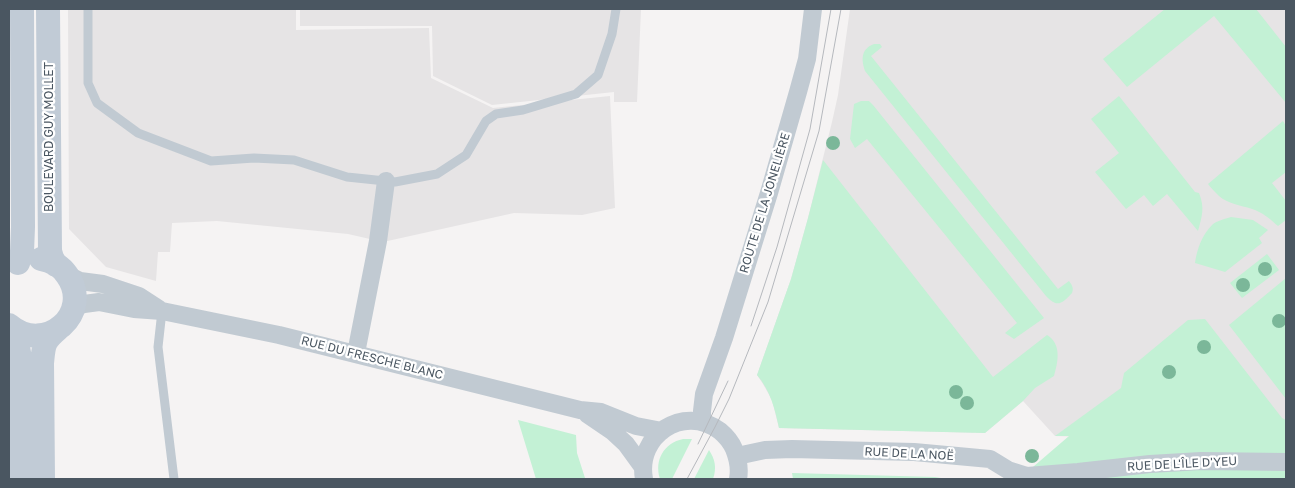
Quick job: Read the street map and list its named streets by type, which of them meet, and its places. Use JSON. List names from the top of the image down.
{
  "streets": {
    "main road": ["BOULEVARD GUY MOLLET"],
    "street": [
      "ROUTE DE LA JONELIÈRE",
      "RUE DU FRESCHE BLANC",
      "RUE DE LA NOË",
      "RUE DE L'ÎLE D'YEU"
    ]
  },
  "crossings": [
    ["BOULEVARD GUY MOLLET", "RUE DU FRESCHE BLANC"],
    ["RUE DE LA NOË", "RUE DE L'ÎLE D'YEU"]
  ]
}
